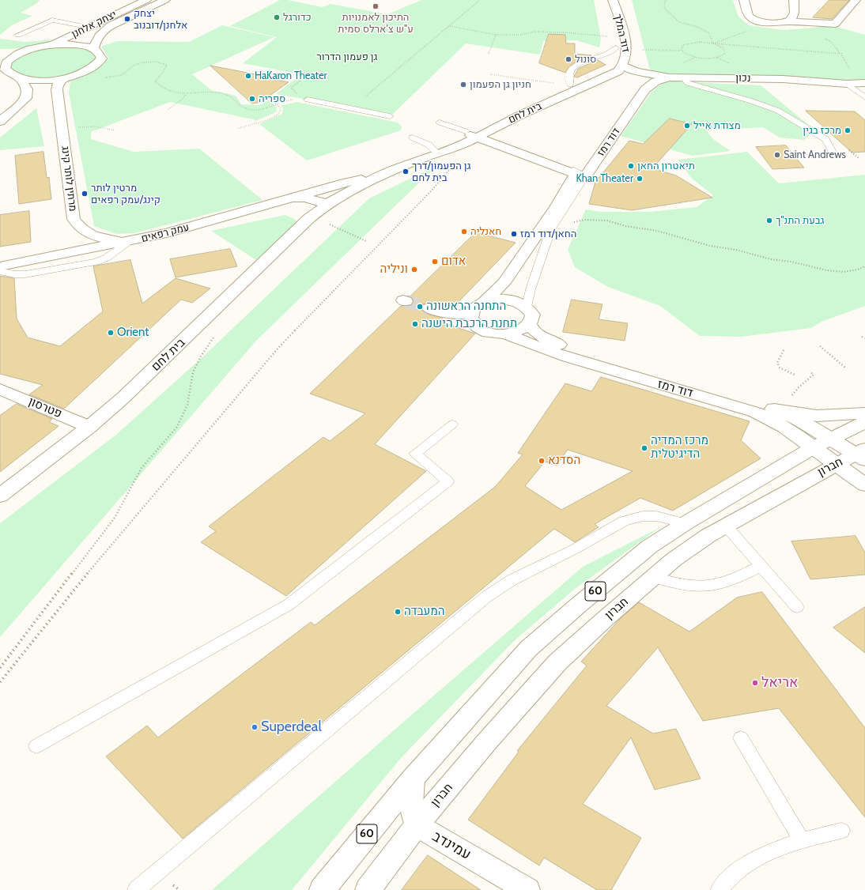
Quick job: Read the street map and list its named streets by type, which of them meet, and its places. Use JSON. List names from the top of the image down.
{
  "streets": {
    "main road": [
      "יצחק אלחנן",
      "דוד המלך",
      "נכון",
      "בית לחם",
      "דוד רמז",
      "מרתין לותר קינג",
      "עמק רפאים",
      "פטרסון",
      "חברון",
      "60",
      "עמינדב"
    ]
  },
  "crossings": [
    ["דוד המלך", "נכון"],
    ["דוד המלך", "בית לחם"],
    ["נכון", "בית לחם"],
    ["נכון", "דוד רמז"],
    ["בית לחם", "עמק רפאים"],
    ["בית לחם", "פטרסון"],
    ["דוד רמז", "חברון"],
    ["דוד רמז", "60"],
    ["מרתין לותר קינג", "עמק רפאים"],
    ["חברון", "60"],
    ["חברון", "עמינדב"],
    ["60", "עמינדב"]
  ],
  "parks": ["גן פעמון הדרור"],
  "places": [
    "התיכון לאמנויות ע\"ש צ'ארלס סמית",
    "כדורגל",
    "יצחק אלחנן/דובנוב",
    "סונול",
    "HaKaron Theater",
    "חניון גן הפעמון",
    "ספריה",
    "מצודת אייל",
    "מרכז בגין",
    "Saint Andrews",
    "תיאטרון החאן",
    "גן הפעמון/דרך בית לחם",
    "Khan Theater",
    "מרטין לותר קינג/עמק רפאים",
    "גבעת התנ\"ך",
    "חאנליה",
    "החאן/דוד רמז",
    "אדום",
    "וניליה",
    "התחנה הראשונה",
    "תחנת הרכבת הישנה",
    "Orient",
    "מרכז המדיה הדיגיטלית",
    "הסדנא",
    "המעבדה",
    "אריאל",
    "Superdeal"
  ]
}
